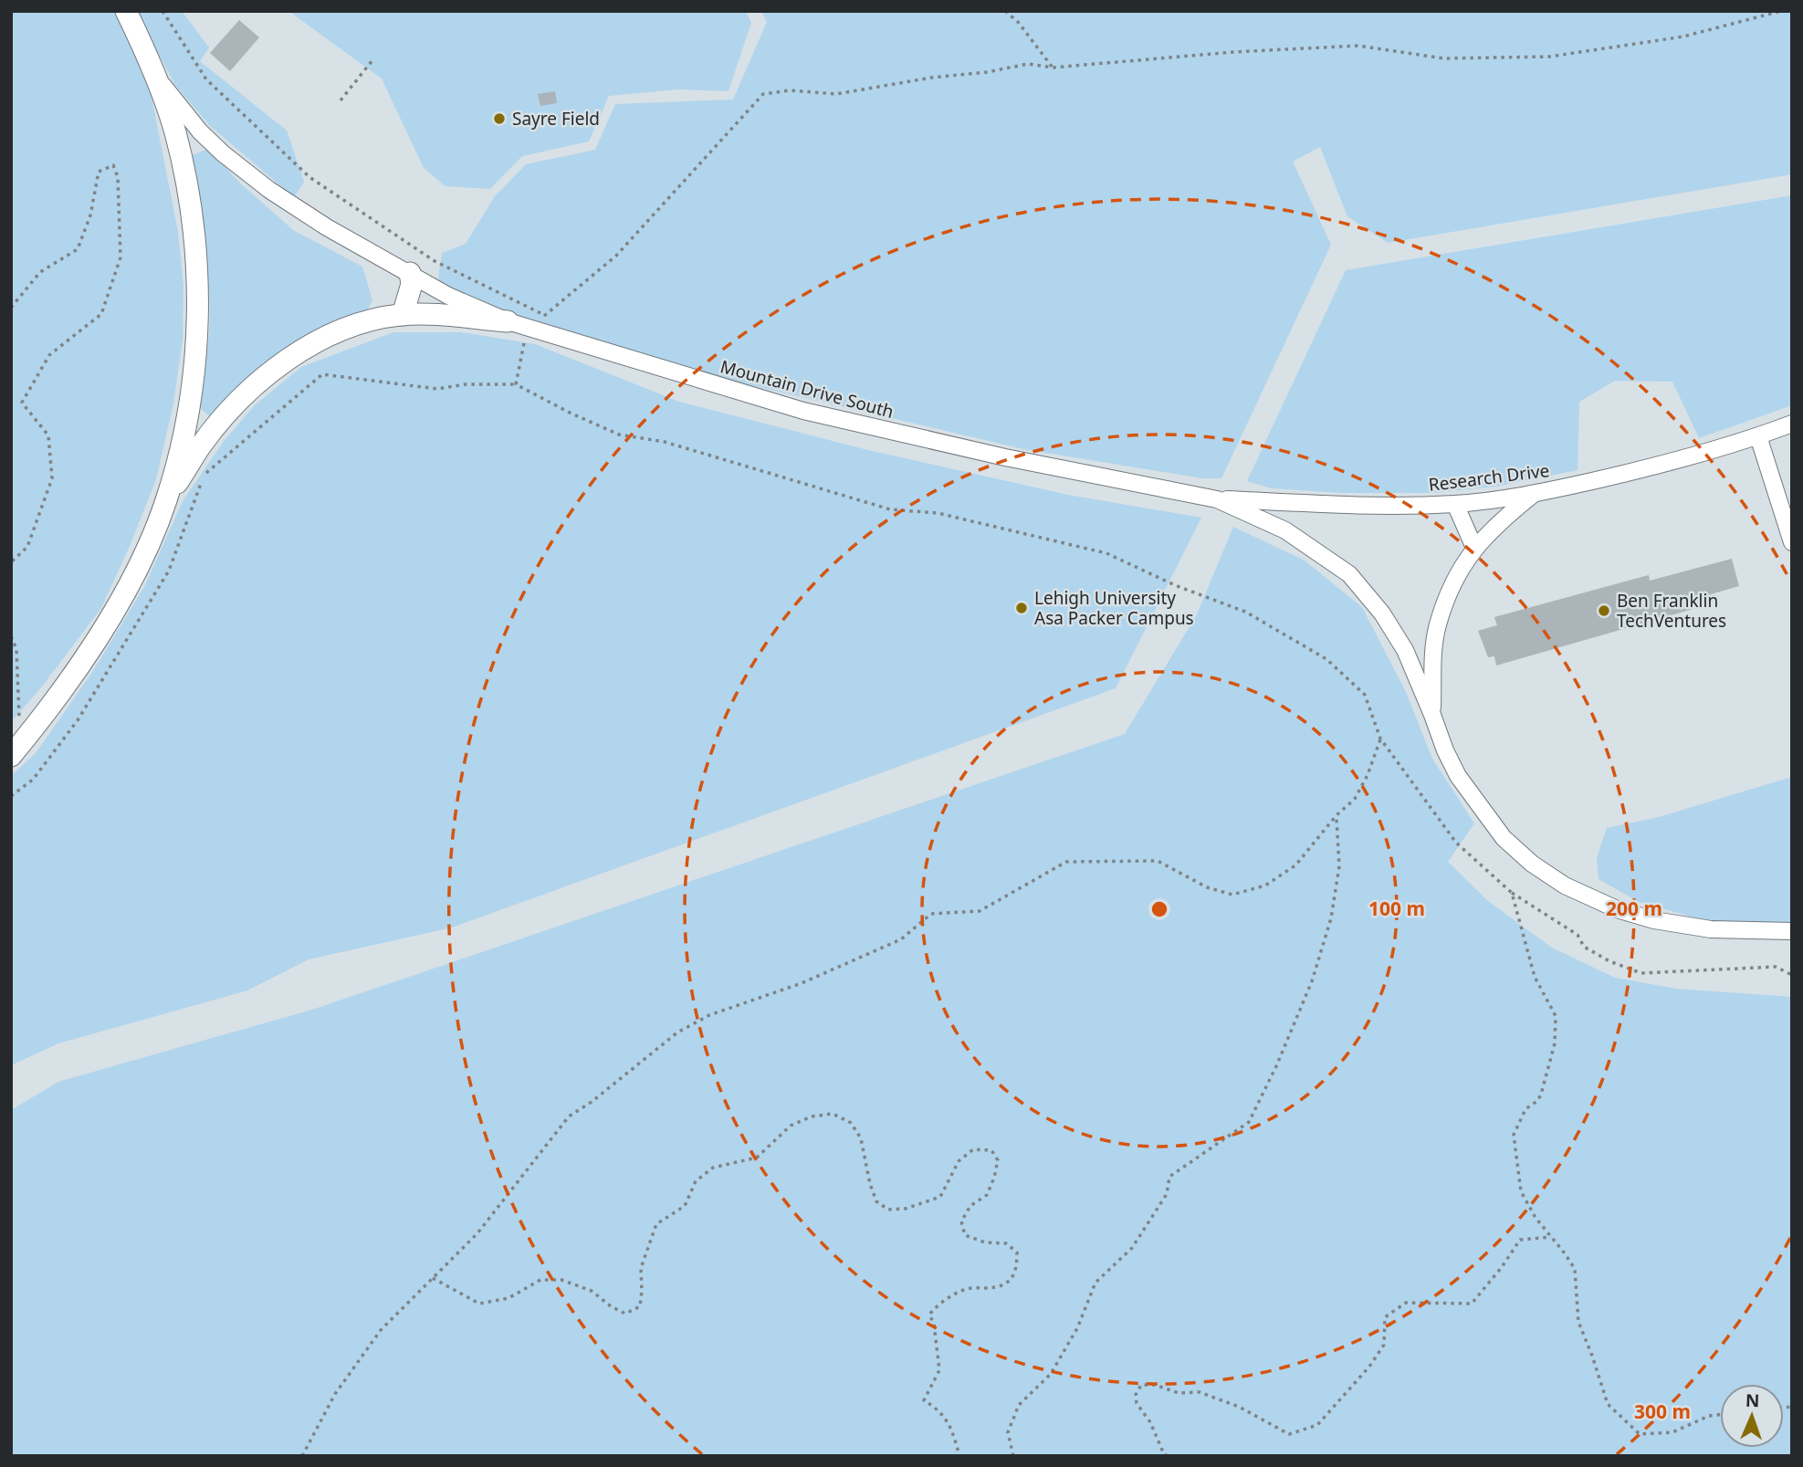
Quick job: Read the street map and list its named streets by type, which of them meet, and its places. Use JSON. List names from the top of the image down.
{
  "streets": {
    "street": ["Mountain Drive South", "Research Drive"]
  },
  "crossings": [
    ["Mountain Drive South", "Research Drive"]
  ],
  "places": ["Sayre Field", "Lehigh University Asa Packer Campus", "Ben Franklin TechVentures"],
  "north": "top",
  "rings": ["100 m", "200 m", "300 m"]
}
